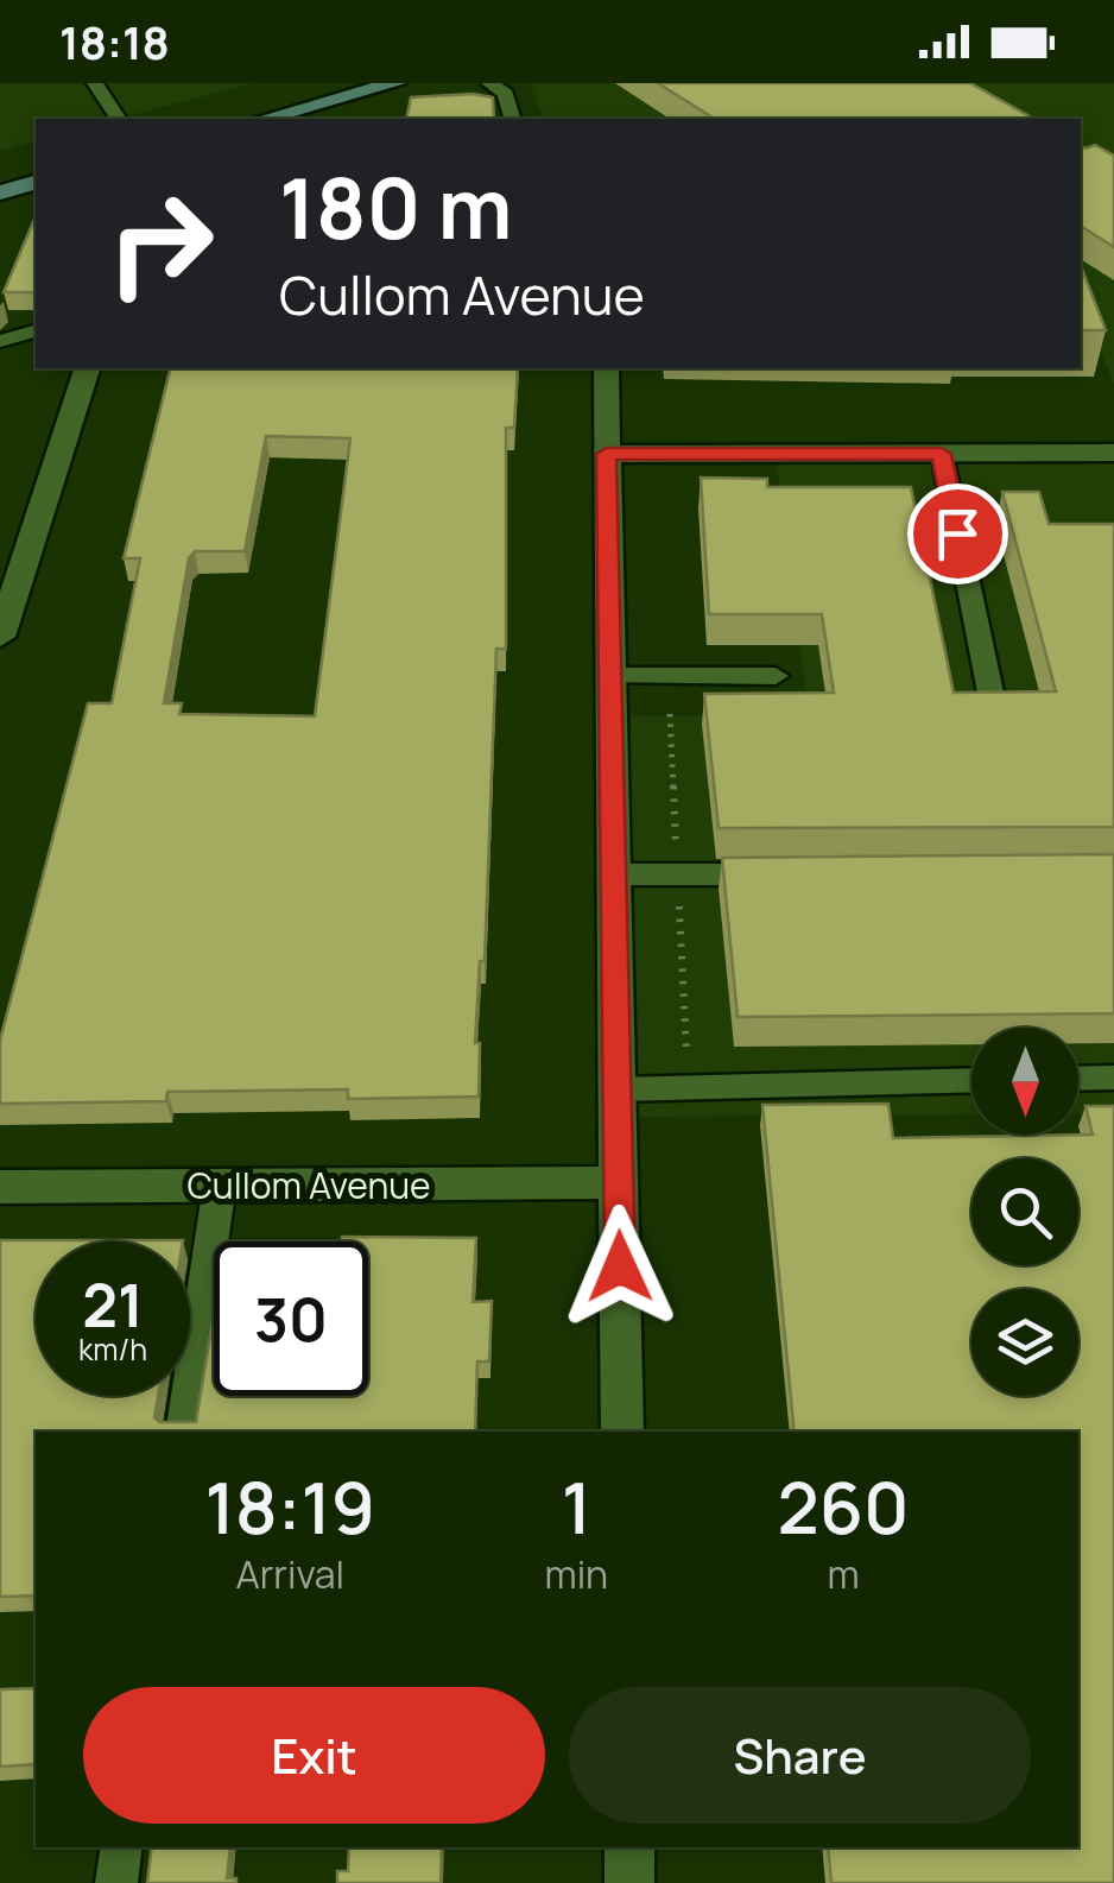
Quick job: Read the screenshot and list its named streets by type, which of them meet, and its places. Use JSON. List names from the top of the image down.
{
  "streets": {
    "street": ["Cullom Avenue"]
  },
  "north": "bottom",
  "page": {
    "status": "18:18",
    "turn": ["180 m", "Cullom Avenue"],
    "speed": "21 km/h",
    "limit": "30",
    "eta": [
      "18:19",
      "Arrival",
      "1",
      "min",
      "260",
      "m"
    ],
    "buttons": ["Exit", "Share"]
  }
}
